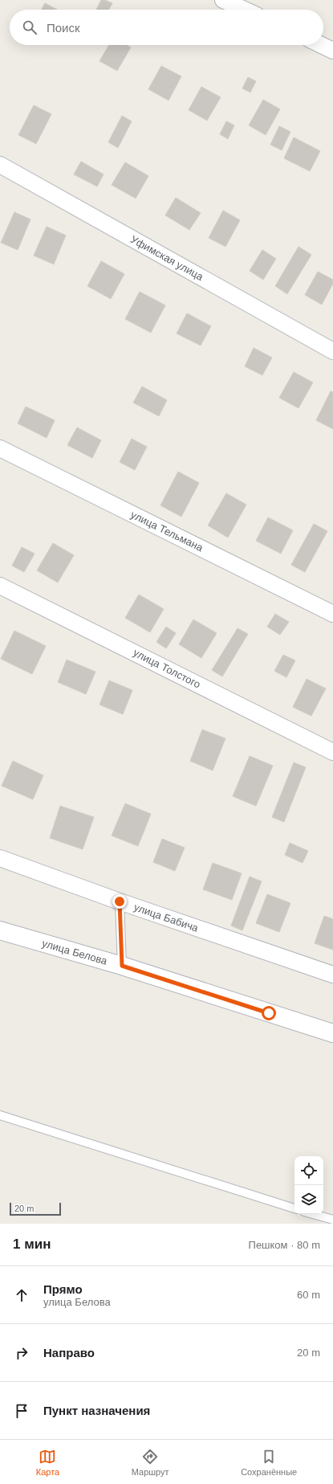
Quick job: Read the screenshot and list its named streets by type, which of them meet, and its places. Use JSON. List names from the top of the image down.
{
  "streets": {
    "main road": ["улица Белова"],
    "street": [
      "Уфимская улица",
      "улица Тельмана",
      "улица Толстого",
      "улица Бабича"
    ]
  },
  "scale_bar": "20 m",
  "page": {
    "search": "Поиск",
    "scale": "20 m",
    "heading": ["1 мин", "Пешком · 80 m"],
    "list": [
      ["Прямо", "улица Белова", "60 m"],
      ["Направо", "20 m"],
      "Пункт назначения"
    ],
    "nav": ["Карта", "Маршрут", "Сохранённые"]
  }
}
